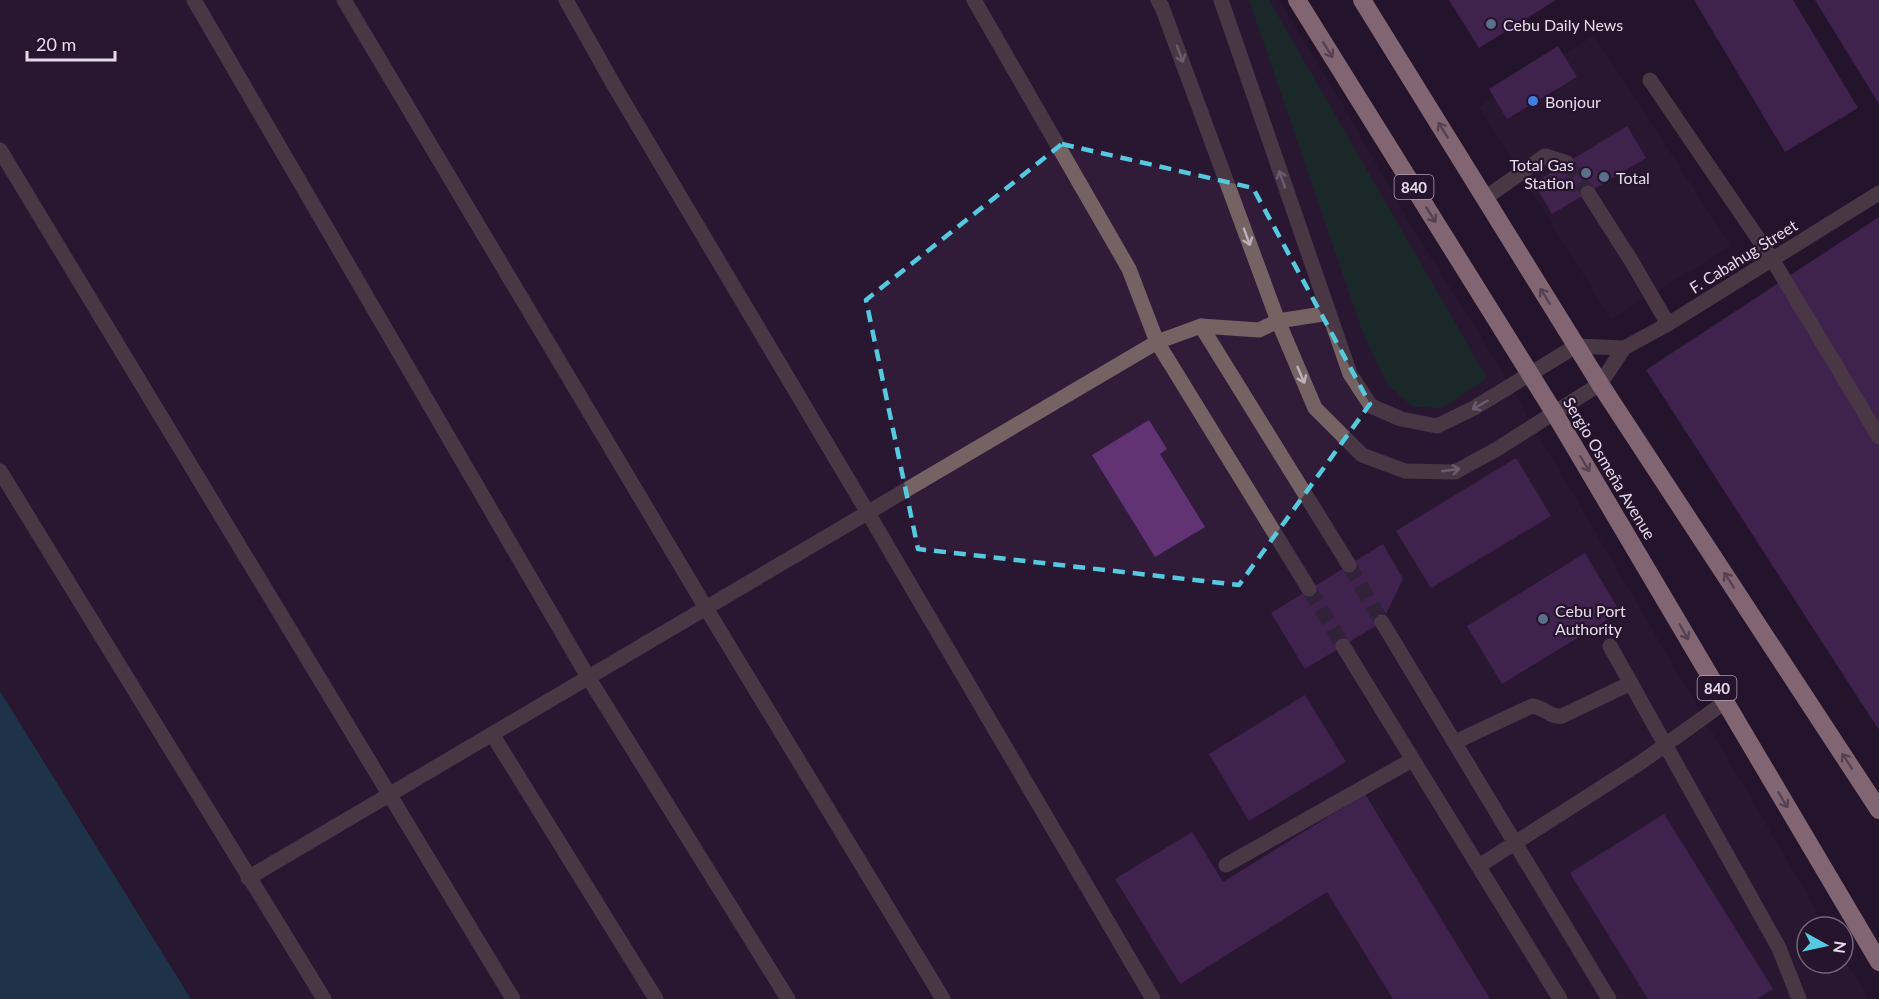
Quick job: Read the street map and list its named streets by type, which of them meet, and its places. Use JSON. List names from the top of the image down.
{
  "streets": {
    "highway": ["840", "Sergio Osmeña Avenue"],
    "street": ["F. Cabahug Street"]
  },
  "crossings": [
    ["F. Cabahug Street", "Sergio Osmeña Avenue"]
  ],
  "places": [
    "Cebu Daily News",
    "Bonjour",
    "Total Gas Station",
    "Total",
    "Cebu Port Authority"
  ],
  "scale_bar": "20 m",
  "north": "right"
}
